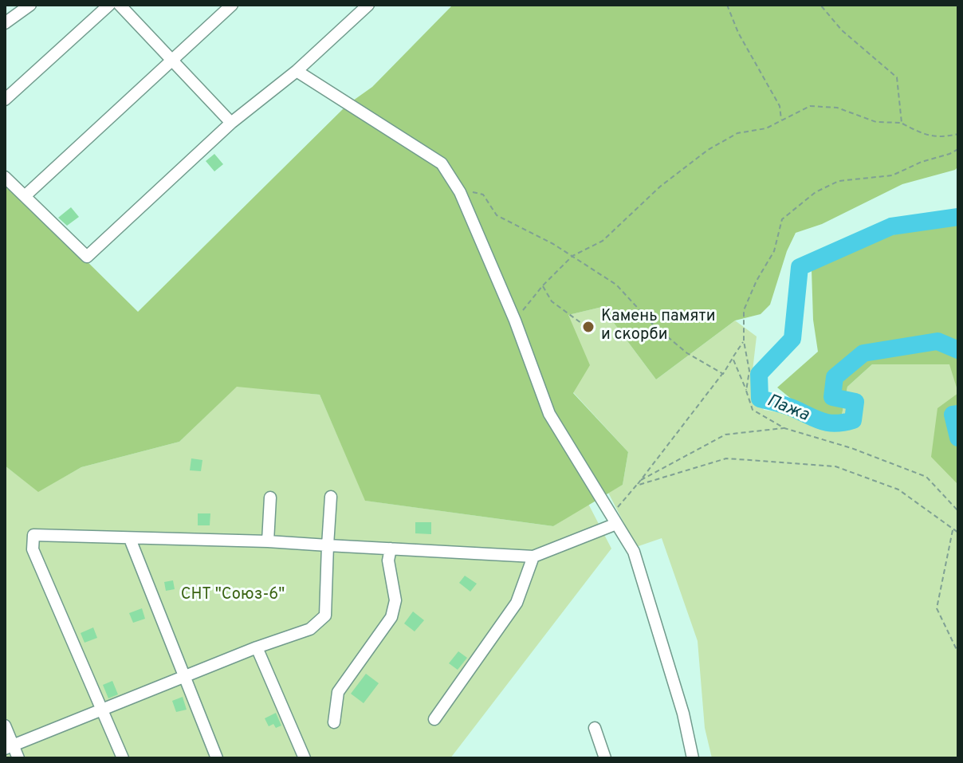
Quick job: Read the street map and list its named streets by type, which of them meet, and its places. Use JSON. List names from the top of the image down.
{
  "water": ["Пажа"],
  "parks": ["СНТ \"Союз-6\""],
  "places": ["Камень памяти и скорби"]
}
